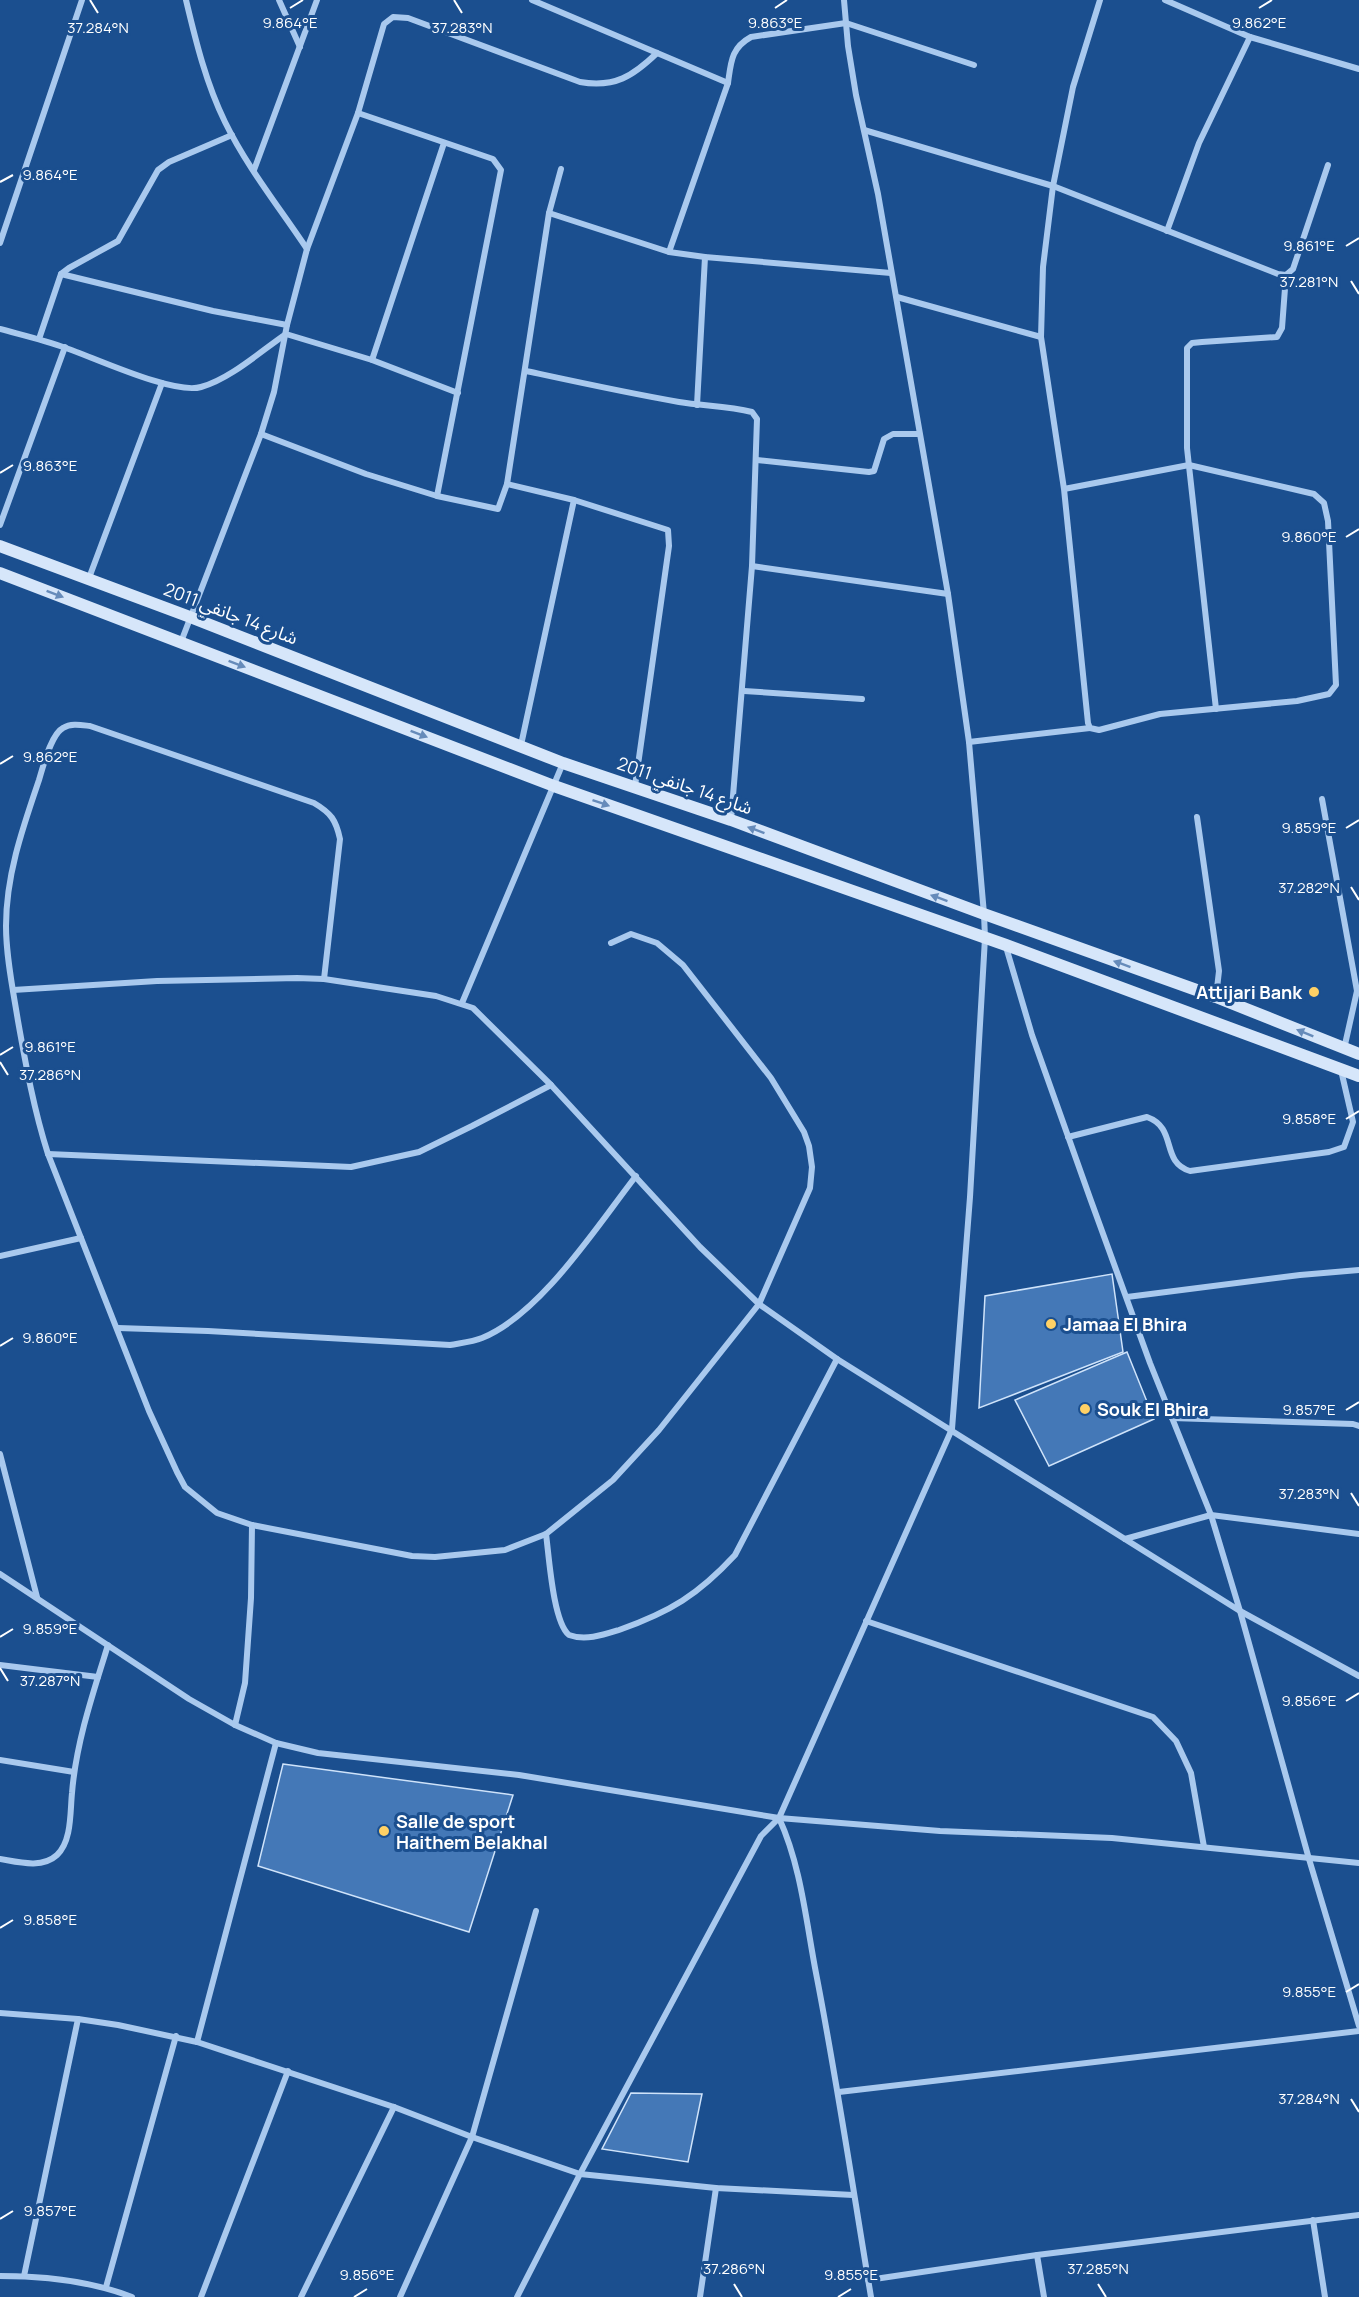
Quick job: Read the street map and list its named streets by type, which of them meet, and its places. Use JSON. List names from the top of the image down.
{
  "streets": {
    "main road": ["شارع 14 جانفي 2011"]
  },
  "places": [
    "Attijari Bank",
    "Jamaa El Bhira",
    "Souk El Bhira",
    "Salle de sport Haithem Belakhal"
  ],
  "coordinates": [
    "9.864°E",
    "9.863°E",
    "9.862°E",
    "37.283°N",
    "37.284°N",
    "9.861°E",
    "37.281°N",
    "9.860°E",
    "9.859°E",
    "37.282°N",
    "37.286°N",
    "9.858°E",
    "9.857°E",
    "37.287°N",
    "9.856°E",
    "9.855°E",
    "37.285°N"
  ]
}
